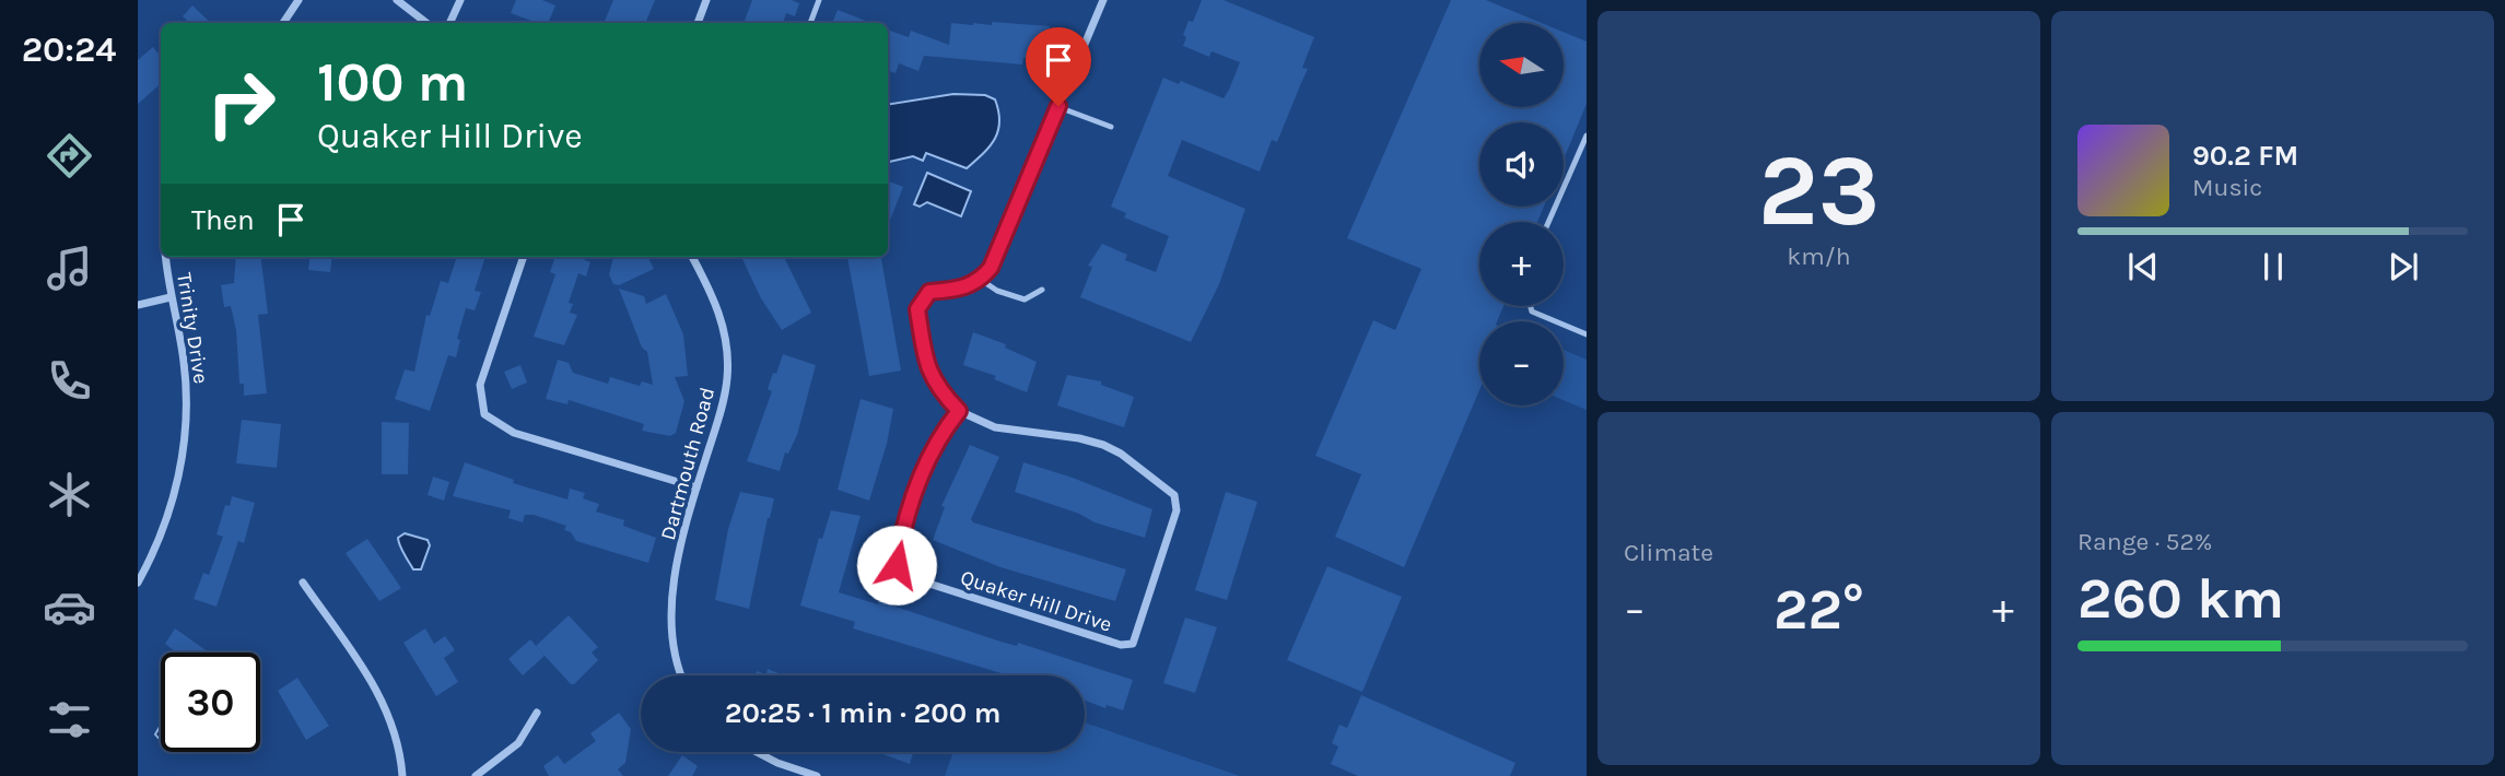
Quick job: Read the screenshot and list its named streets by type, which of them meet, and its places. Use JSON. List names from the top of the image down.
{
  "streets": {
    "street": ["Trinity Drive", "Dartmouth Road", "Quaker Hill Drive"]
  },
  "north": "left",
  "page": {
    "tabs": "20:24",
    "tile": [
      ["23", "km/h"],
      "Climate",
      ["Range · 52%", "260 km"]
    ],
    "map_buttons": ["+", "−"],
    "turn": ["100 m", "Quaker Hill Drive"],
    "song": ["90.2 FM", "Music"],
    "then": "Then",
    "heat": ["−", "22°", "+"],
    "limit": "30",
    "trip": "20:25 · 1 min · 200 m"
  }
}
